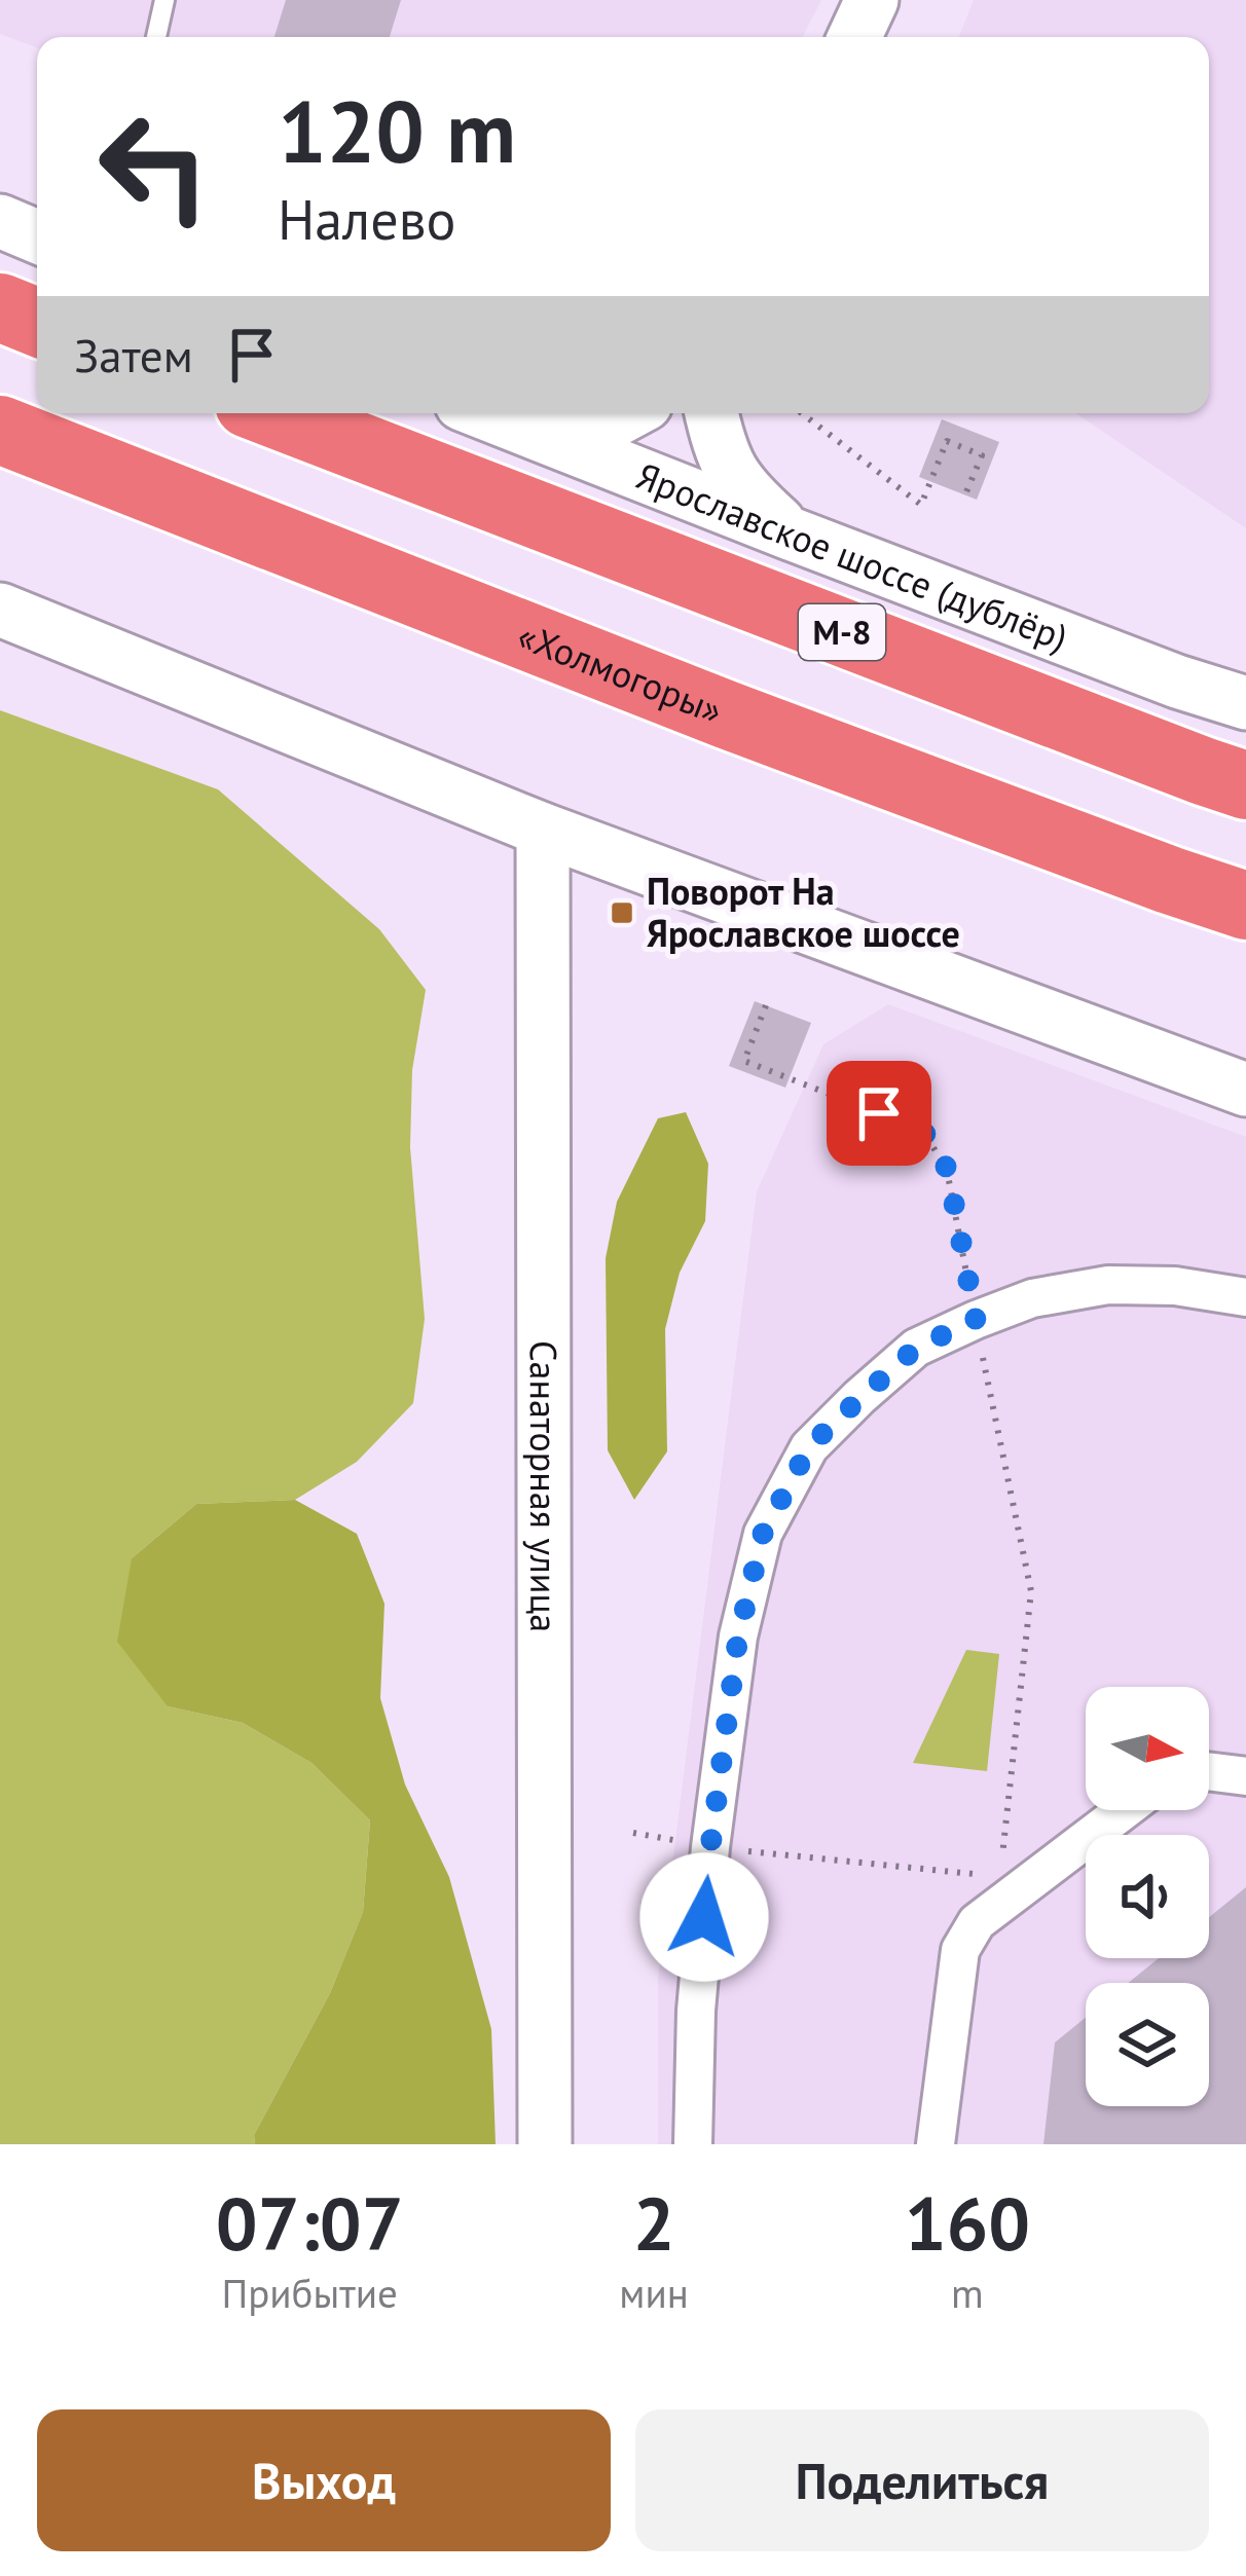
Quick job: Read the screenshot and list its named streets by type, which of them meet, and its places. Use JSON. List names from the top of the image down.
{
  "streets": {
    "highway": ["М-8", "«Холмогоры»"],
    "street": ["Ярославское шоссе (дублёр)", "Санаторная улица"]
  },
  "places": {
    "transit": ["Поворот На Ярославское шоссе"]
  },
  "north": "right",
  "page": {
    "turn": ["120 m", "Налево"],
    "then": "Затем",
    "eta": [
      "07:07",
      "Прибытие",
      "2",
      "мин",
      "160",
      "m"
    ],
    "buttons": ["Выход", "Поделиться"]
  }
}
